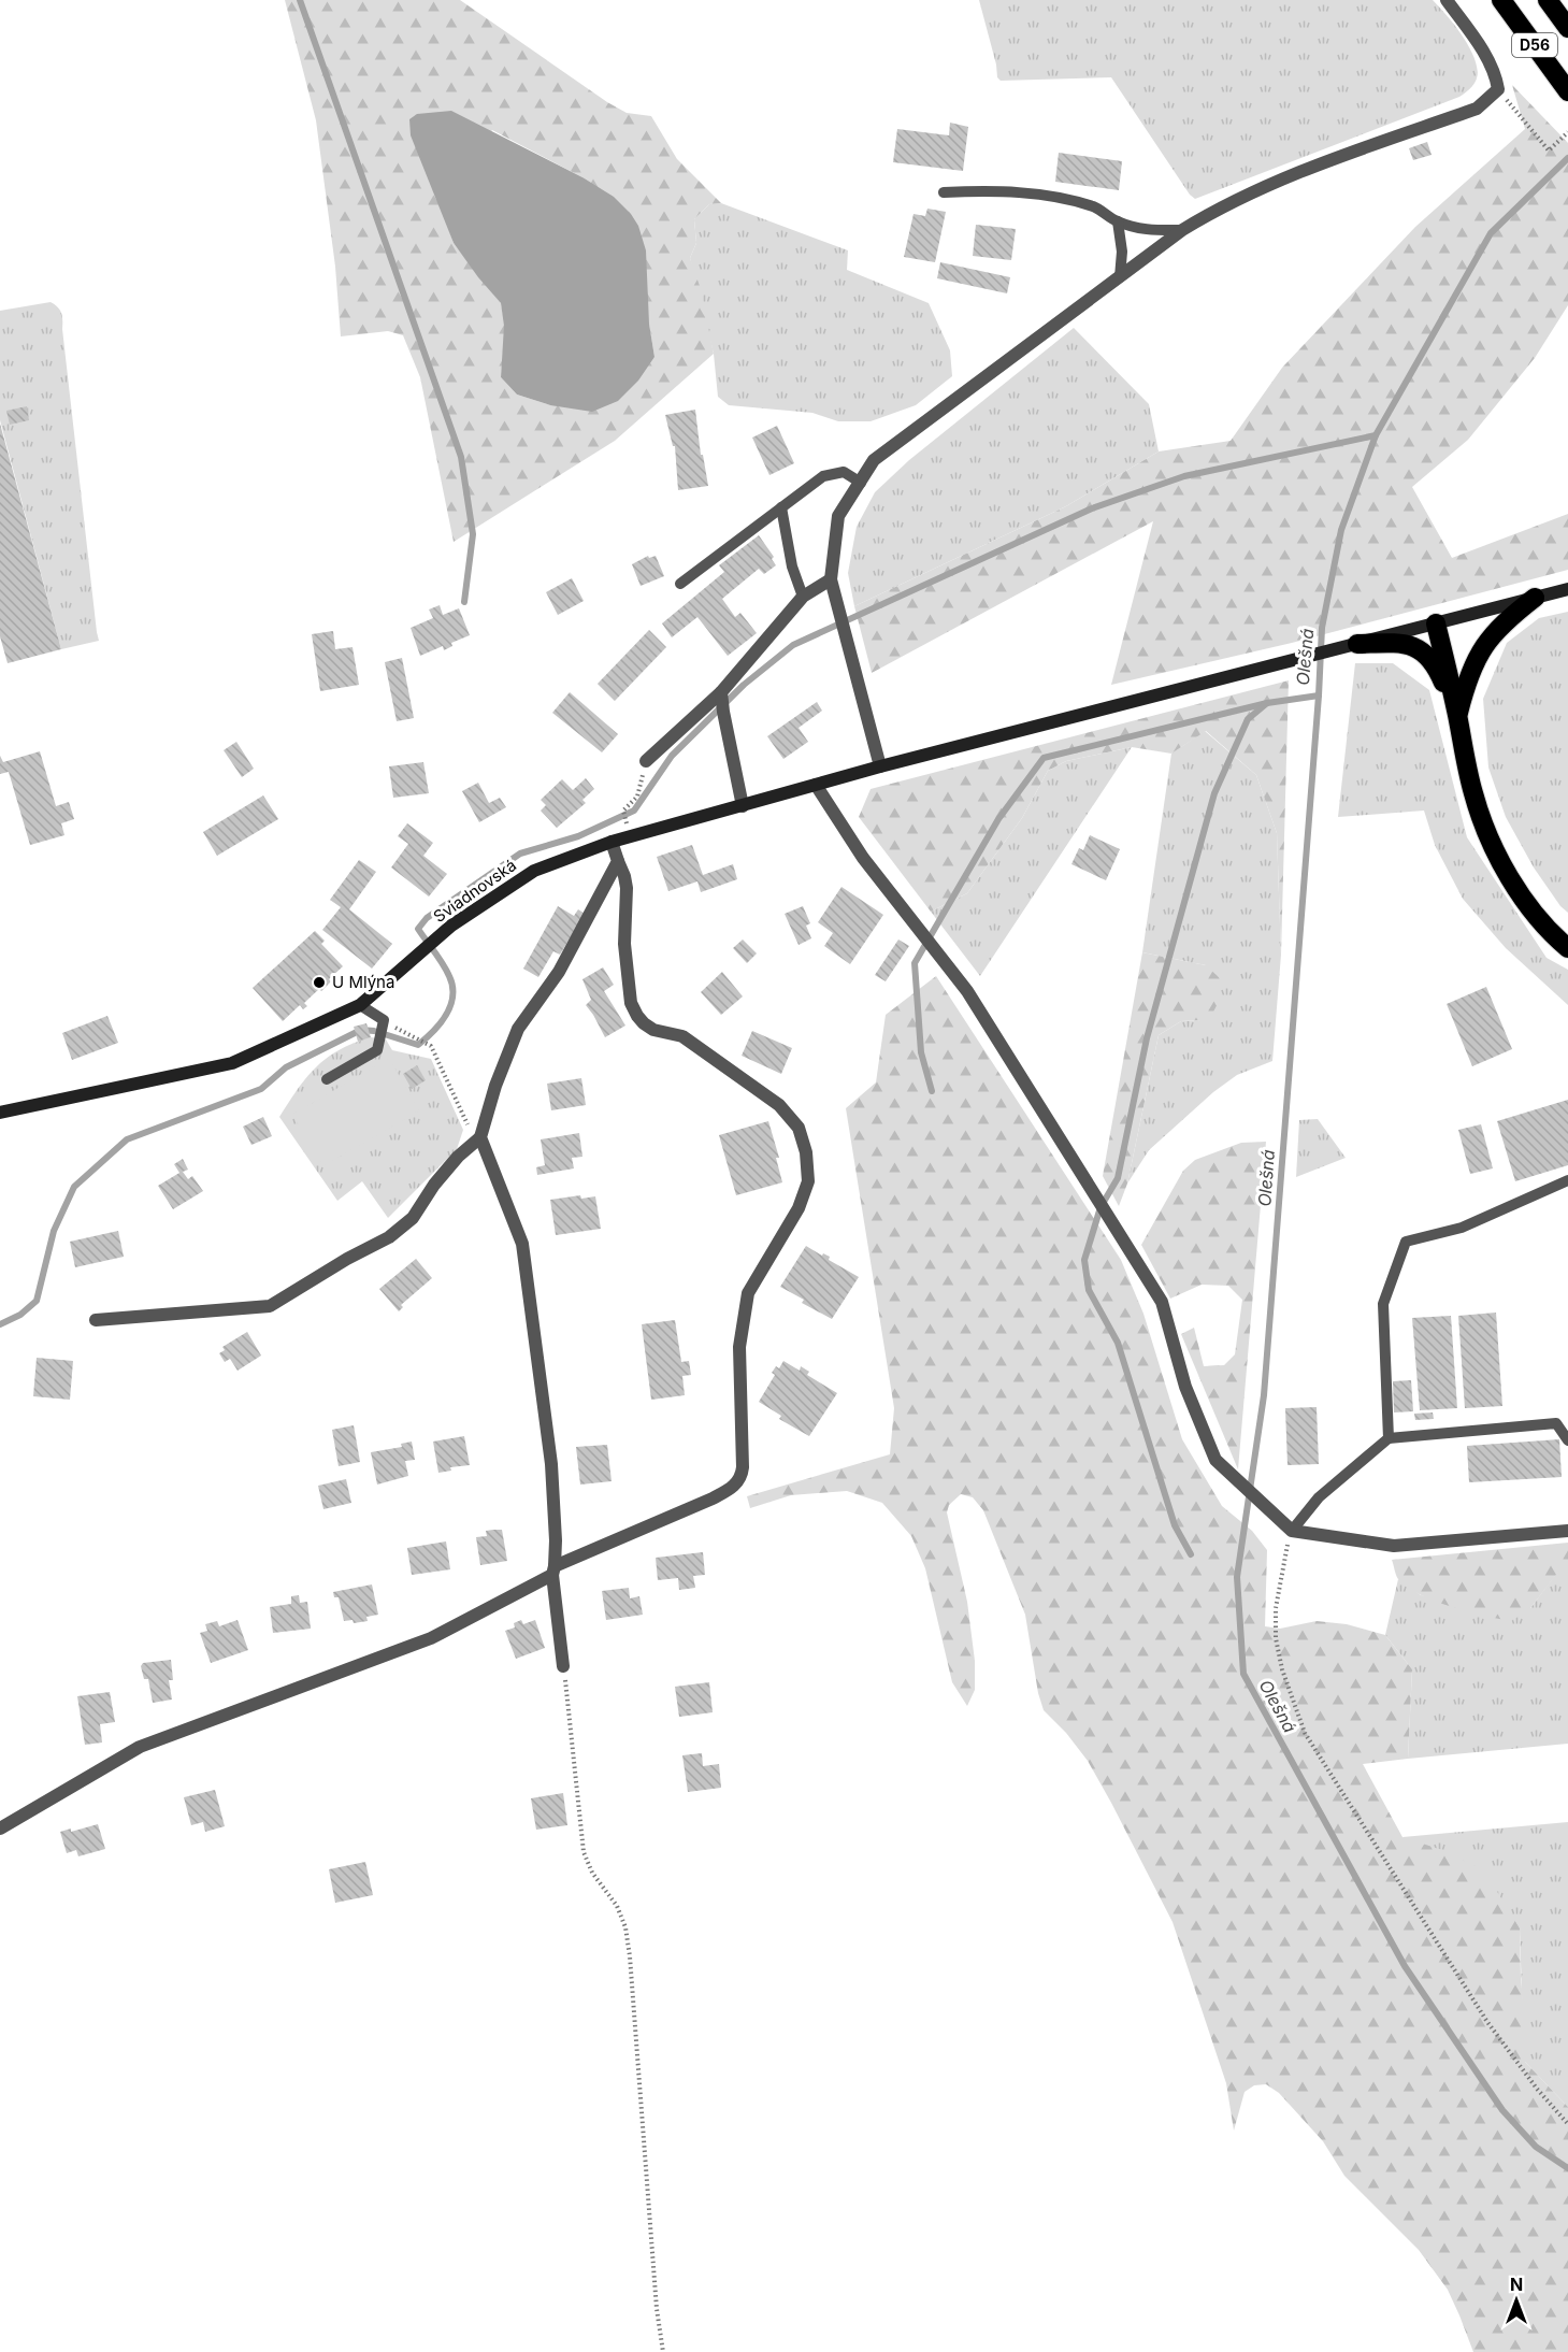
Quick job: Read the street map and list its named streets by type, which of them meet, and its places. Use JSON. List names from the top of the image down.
{
  "streets": {
    "highway": ["D56"],
    "street": ["Sviadnovská"]
  },
  "water": ["Olešná"],
  "places": ["U Mlýna"],
  "north": "top"
}
